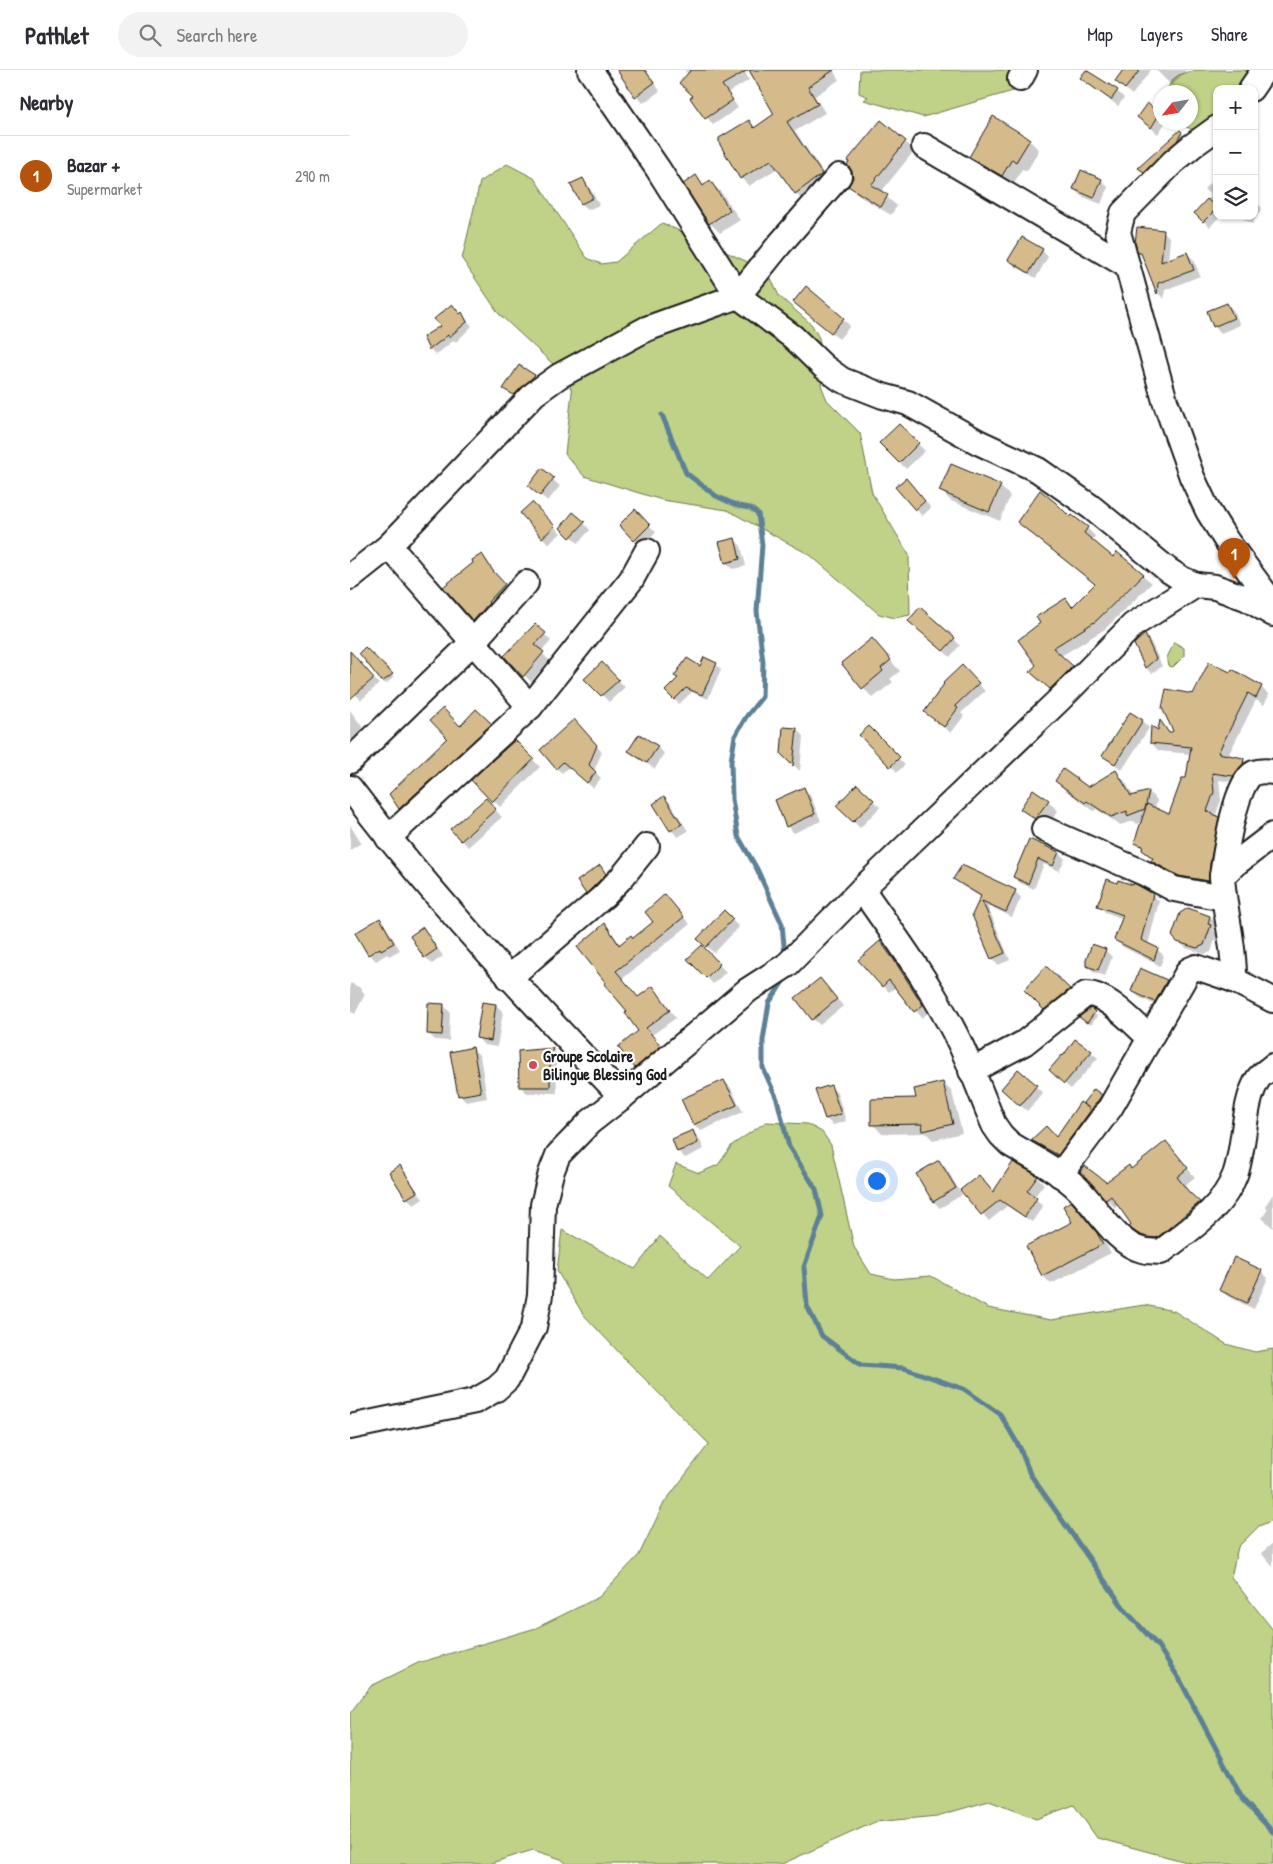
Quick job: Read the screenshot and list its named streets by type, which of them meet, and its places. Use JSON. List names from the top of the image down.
{
  "places": ["Groupe Scolaire Bilingue Blessing God"],
  "north": "bottom left",
  "page": {
    "header": "Pathlet",
    "search": "Search here",
    "nav": ["Map", "Layers", "Share"],
    "heading": "Nearby",
    "map_buttons": ["+", "−"],
    "list": [
      {
        "mark": "1",
        "name": "Bazar +",
        "note": "Supermarket",
        "value": "290 m"
      }
    ],
    "pins": "1"
  }
}
